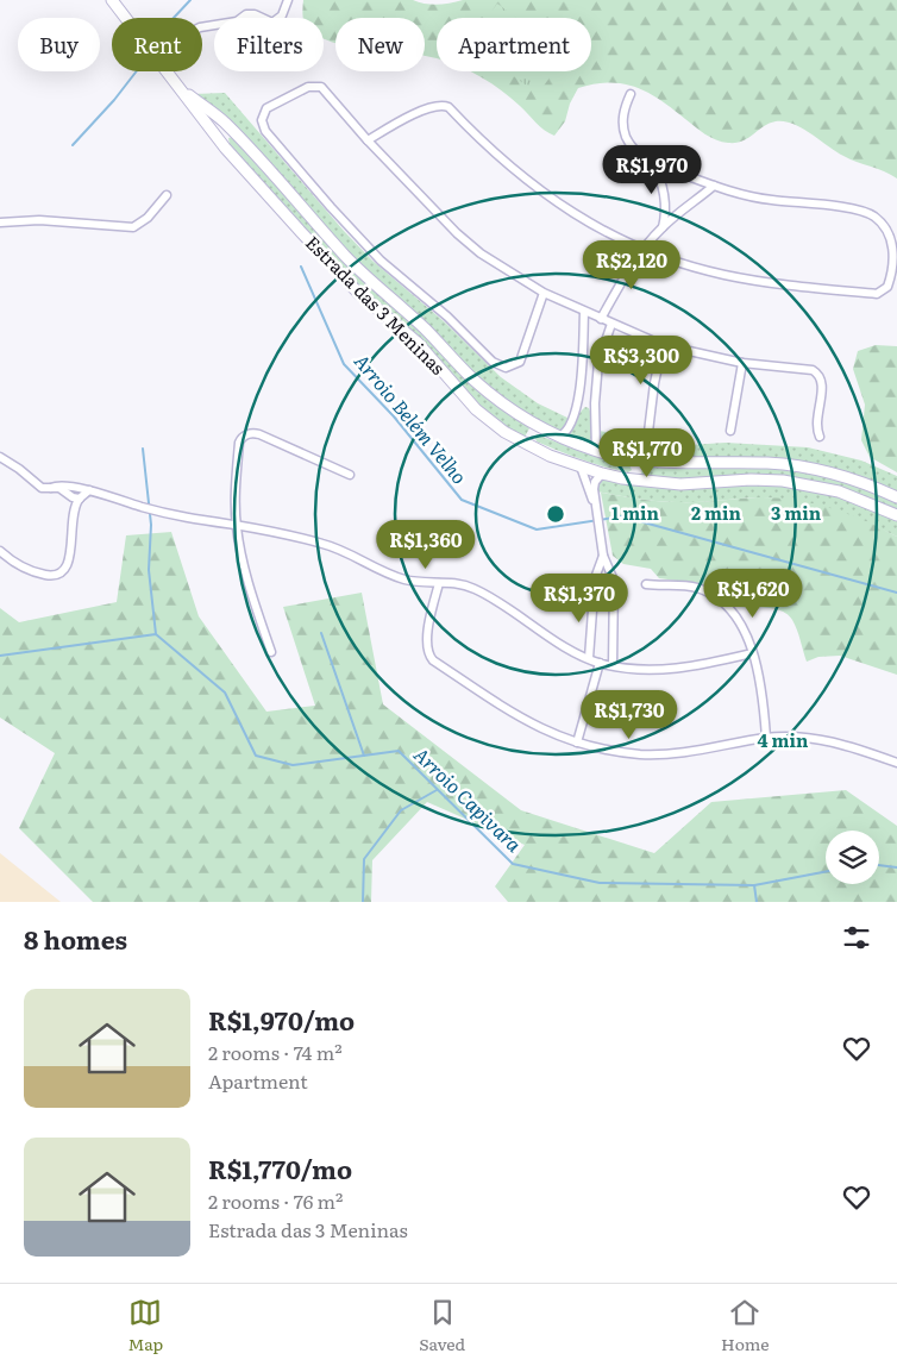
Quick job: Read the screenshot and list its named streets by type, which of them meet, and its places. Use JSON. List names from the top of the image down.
{
  "streets": {
    "main road": ["Estrada das 3 Meninas"]
  },
  "water": ["Arroio Belém Velho", "Arroio Capivara"],
  "page": {
    "chip": [
      "Buy",
      "Rent",
      "Filters",
      "New",
      "Apartment"
    ],
    "price": [
      "R$1,970",
      "R$2,120",
      "R$3,300",
      "R$1,770",
      "R$1,360",
      "R$1,620",
      "R$1,370",
      "R$1,730"
    ],
    "heading": "8 homes",
    "list": [
      {
        "name": "R$1,970/mo",
        "note": "2 rooms · 74 m² · Apartment"
      },
      {
        "name": "R$1,770/mo",
        "note": "2 rooms · 76 m² · Estrada das 3 Meninas"
      }
    ],
    "tabs": ["Map", "Saved", "Home"]
  },
  "rings": [
    "1 min",
    "2 min",
    "3 min",
    "4 min"
  ]
}
